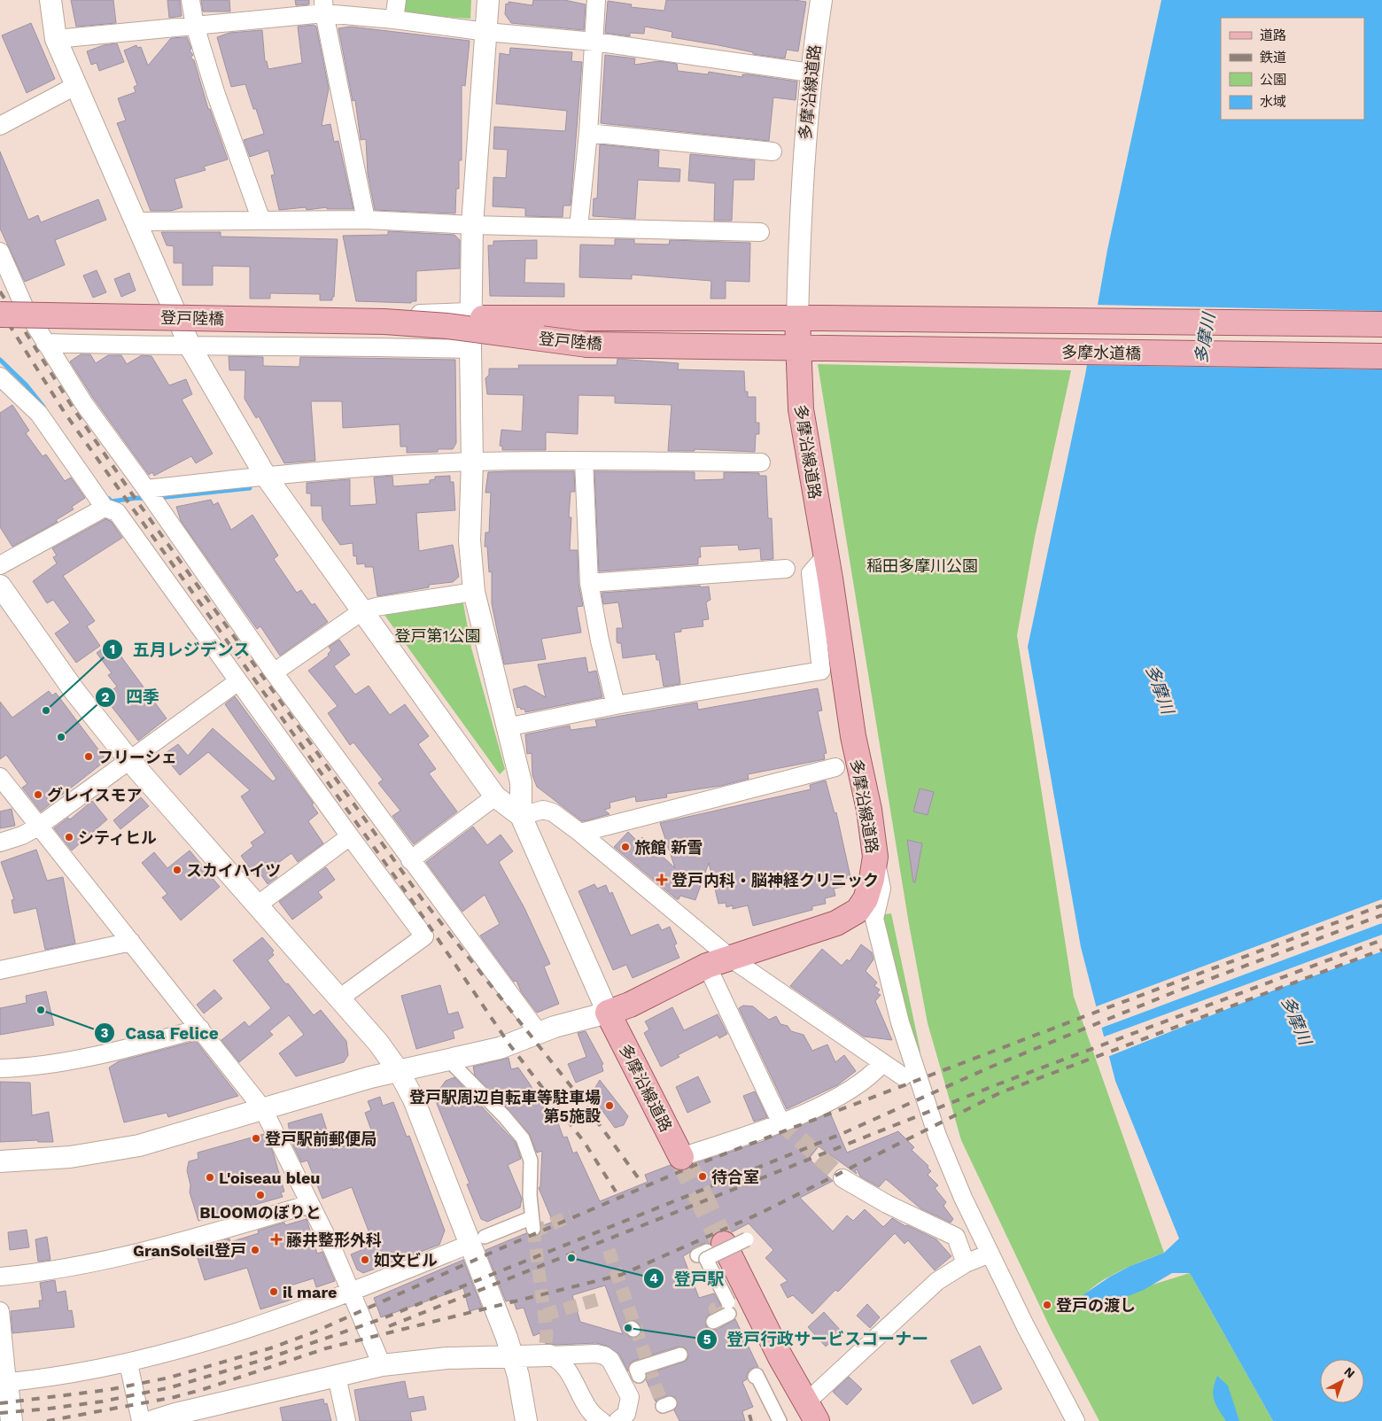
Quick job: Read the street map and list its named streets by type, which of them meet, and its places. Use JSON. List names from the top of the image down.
{
  "streets": {
    "main road": ["多摩沿線道路", "登戸陸橋", "多摩水道橋"]
  },
  "crossings": [
    ["多摩沿線道路", "登戸陸橋"],
    ["多摩沿線道路", "多摩水道橋"],
    ["登戸陸橋", "多摩水道橋"]
  ],
  "water": ["多摩川"],
  "parks": ["稲田多摩川公園", "登戸第1公園"],
  "places": {
    "other": [
      "五月レジデンス",
      "四季",
      "フリーシェ",
      "グレイスモア",
      "シティヒル",
      "旅館 新雪",
      "スカイハイツ",
      "Casa Felice",
      "登戸駅周辺自転車等駐車場 第5施設",
      "登戸駅前郵便局",
      "待合室",
      "L'oiseau bleu",
      "BLOOMのぼりと",
      "GranSoleil登戸",
      "登戸駅",
      "如文ビル",
      "il mare",
      "登戸の渡し",
      "登戸行政サービスコーナー"
    ],
    "health": ["登戸内科・脳神経クリニック", "藤井整形外科"]
  },
  "legend": [
    "道路",
    "鉄道",
    "公園",
    "水域"
  ],
  "north": "top right"
}
